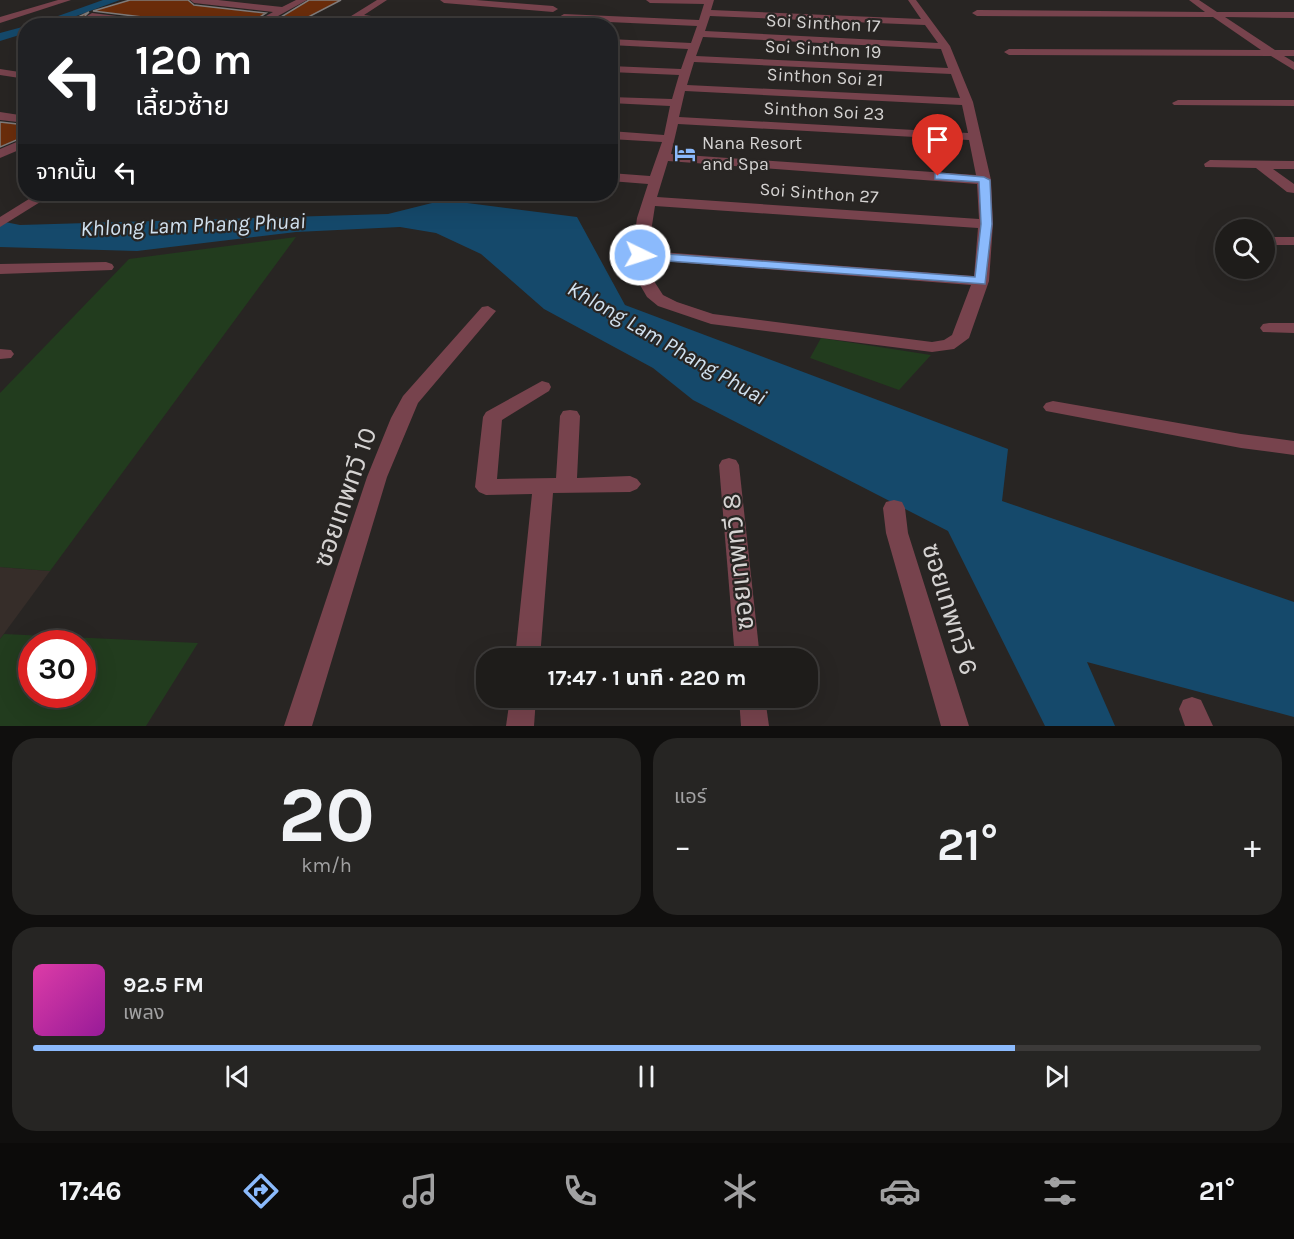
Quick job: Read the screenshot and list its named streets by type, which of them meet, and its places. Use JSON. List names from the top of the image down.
{
  "streets": {
    "street": [
      "Soi Sinthon 17",
      "Soi Sinthon 19",
      "Sinthon Soi 21",
      "Sinthon Soi 23",
      "Soi Sinthon 27",
      "ซอยเทพทวี 10",
      "ซอยเทพทวี 8",
      "ซอยเทพทวี 6"
    ]
  },
  "water": ["Khlong Lam Phang Phuai"],
  "places": {
    "hotel": ["Nana Resort and Spa"]
  },
  "page": {
    "turn": ["120 m", "เลี้ยวซ้าย"],
    "then": "จากนั้น",
    "limit": "30",
    "trip": "17:47 · 1 นาที · 220 m",
    "tile": [
      ["20", "km/h"],
      "แอร์"
    ],
    "heat": ["−", "21°", "+"],
    "song": ["92.5 FM", "เพลง"],
    "tabs": ["17:46", "21°"]
  }
}
